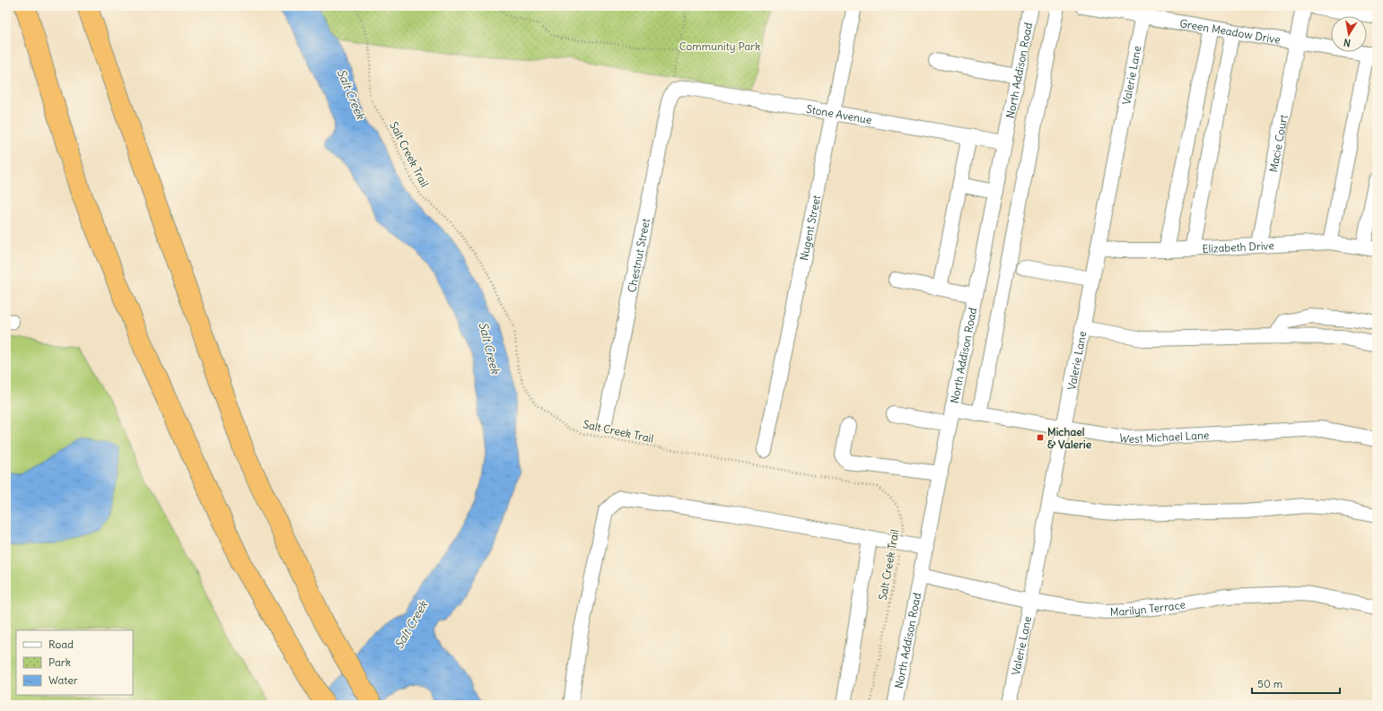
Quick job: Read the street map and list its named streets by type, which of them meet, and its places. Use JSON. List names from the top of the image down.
{
  "streets": {
    "street": [
      "Green Meadow Drive",
      "North Addison Road",
      "Valerie Lane",
      "Stone Avenue",
      "Macie Court",
      "Nugent Street",
      "Elizabeth Drive",
      "Chestnut Street",
      "West Michael Lane",
      "Marilyn Terrace"
    ],
    "path": ["Salt Creek Trail"]
  },
  "crossings": [
    ["Green Meadow Drive", "Valerie Lane"],
    ["Green Meadow Drive", "Macie Court"],
    ["North Addison Road", "Stone Avenue"],
    ["North Addison Road", "West Michael Lane"],
    ["North Addison Road", "Marilyn Terrace"],
    ["Valerie Lane", "Elizabeth Drive"],
    ["Valerie Lane", "West Michael Lane"],
    ["Valerie Lane", "Marilyn Terrace"],
    ["Stone Avenue", "Nugent Street"],
    ["Stone Avenue", "Chestnut Street"],
    ["Macie Court", "Elizabeth Drive"]
  ],
  "water": ["Salt Creek"],
  "parks": ["Community Park"],
  "places": {
    "transit": ["Michael & Valerie"]
  },
  "legend": ["Road", "Park", "Water"],
  "scale_bar": "50 m",
  "north": "bottom"
}
